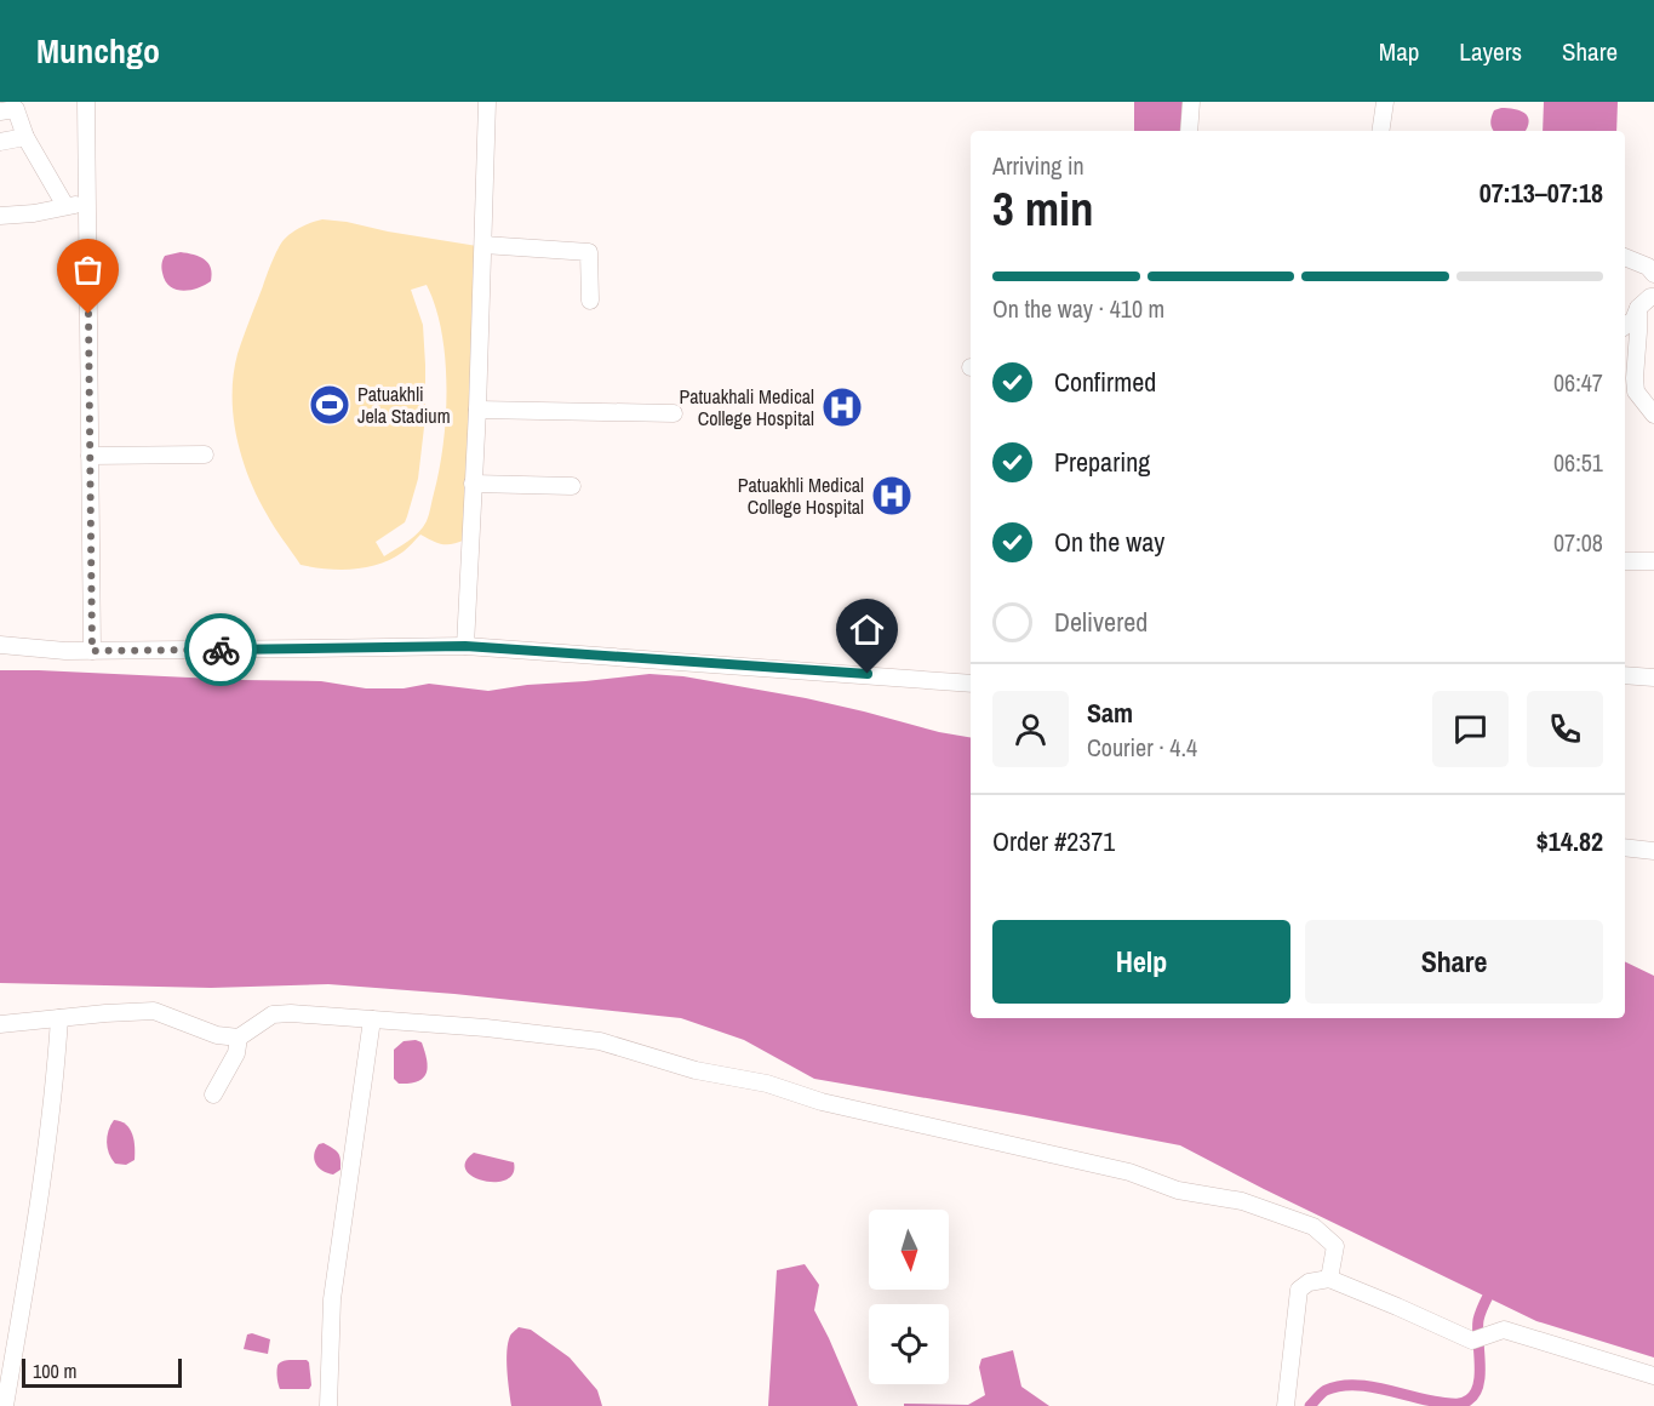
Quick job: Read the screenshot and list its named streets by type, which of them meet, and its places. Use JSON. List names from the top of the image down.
{
  "places": {
    "sports": ["Patuakhli Jela Stadium"],
    "hospital": ["Patuakhali Medical College Hospital", "Patuakhli Medical College Hospital"]
  },
  "scale_bar": "100 m",
  "north": "bottom",
  "page": {
    "header": "Munchgo",
    "nav": ["Map", "Layers", "Share"],
    "heading": ["3 min", "Arriving in", "07:13–07:18"],
    "panel": [
      "Sam",
      "Courier · 4.4",
      "Order #2371",
      "$14.82"
    ],
    "bar": "On the way · 410 m",
    "list": [
      ["Confirmed", "06:47"],
      ["Preparing", "06:51"],
      ["On the way", "07:08"],
      "Delivered"
    ],
    "buttons": ["Help", "Share"],
    "scale": "100 m"
  }
}
